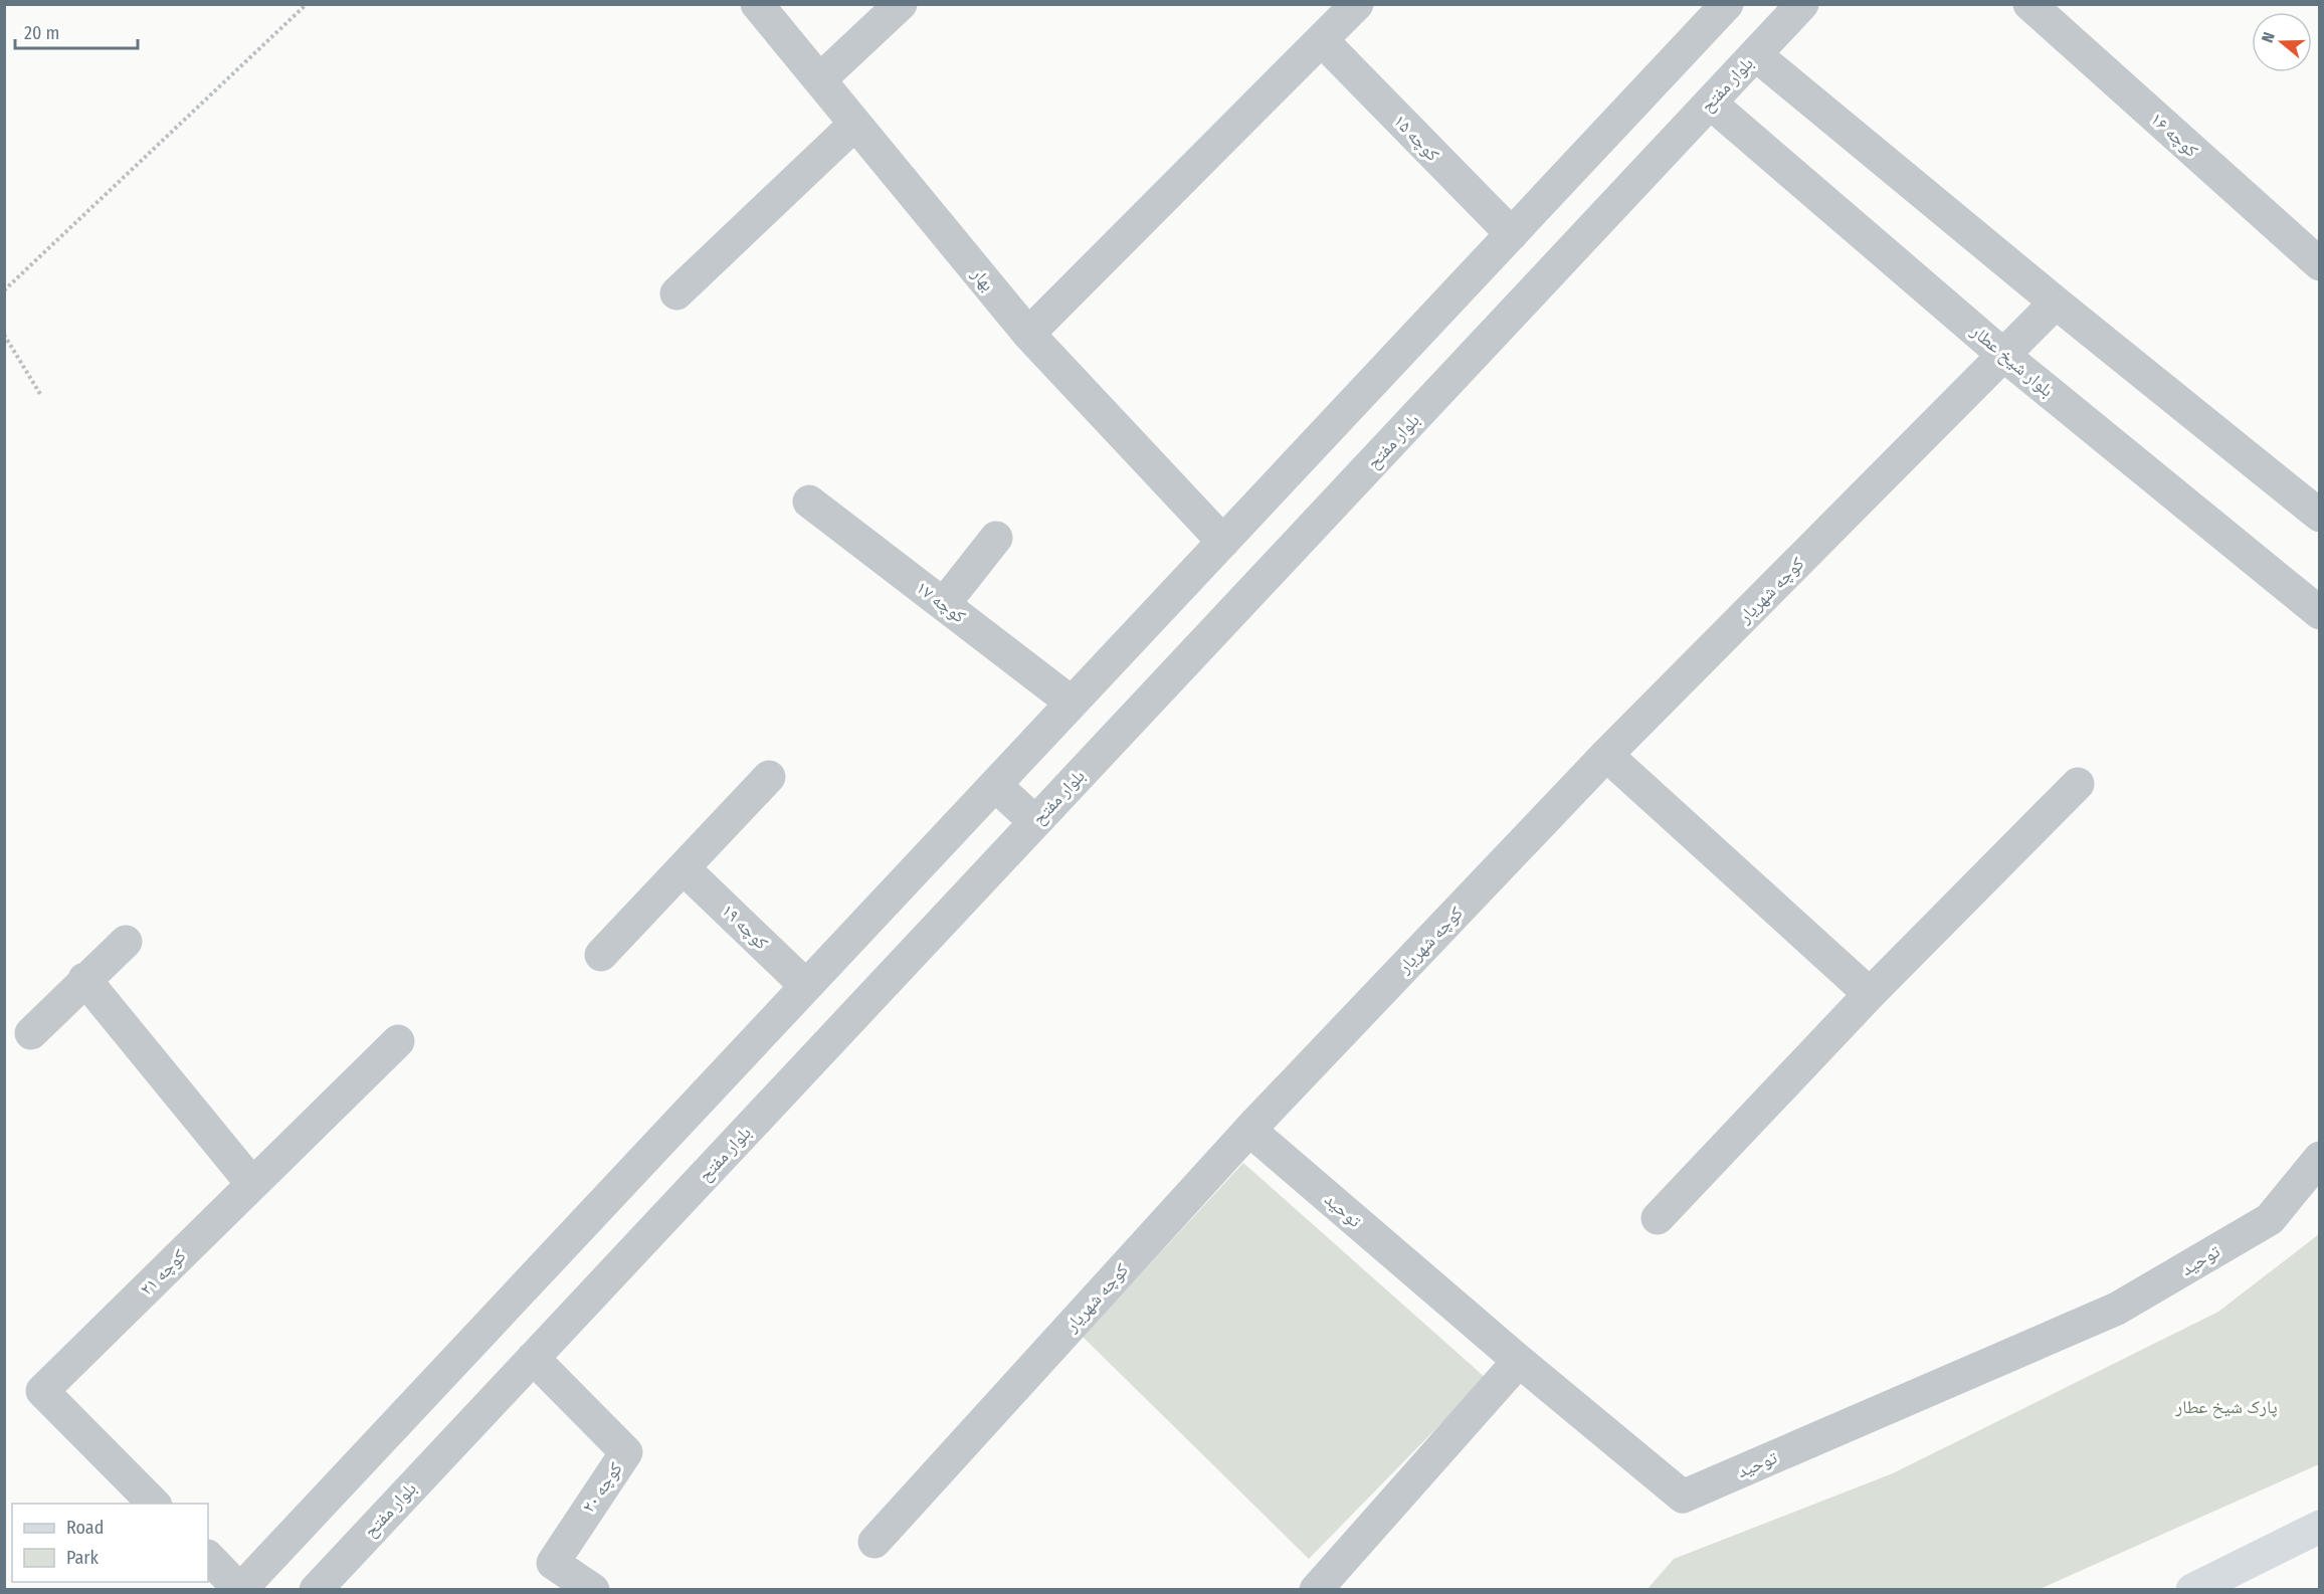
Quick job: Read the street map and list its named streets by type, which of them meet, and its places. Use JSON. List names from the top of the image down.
{
  "streets": {
    "street": [
      "بلوار مفتح",
      "کوچه ۱۶",
      "کوچه ۱۵",
      "بهار",
      "بلوار شیخ عطار",
      "کوچه شهریار",
      "کوچه ۱۷",
      "کوچه ۱۹",
      "توحید",
      "کوچه ۲۱",
      "کوچه ۲۰"
    ]
  },
  "crossings": [
    ["بلوار مفتح", "بلوار شیخ عطار"],
    ["بلوار مفتح", "کوچه ۲۰"],
    ["بلوار شیخ عطار", "کوچه شهریار"],
    ["کوچه شهریار", "توحید"]
  ],
  "parks": ["پارک شیخ عطار"],
  "legend": ["Road", "Park"],
  "scale_bar": "20 m",
  "north": "left"
}
